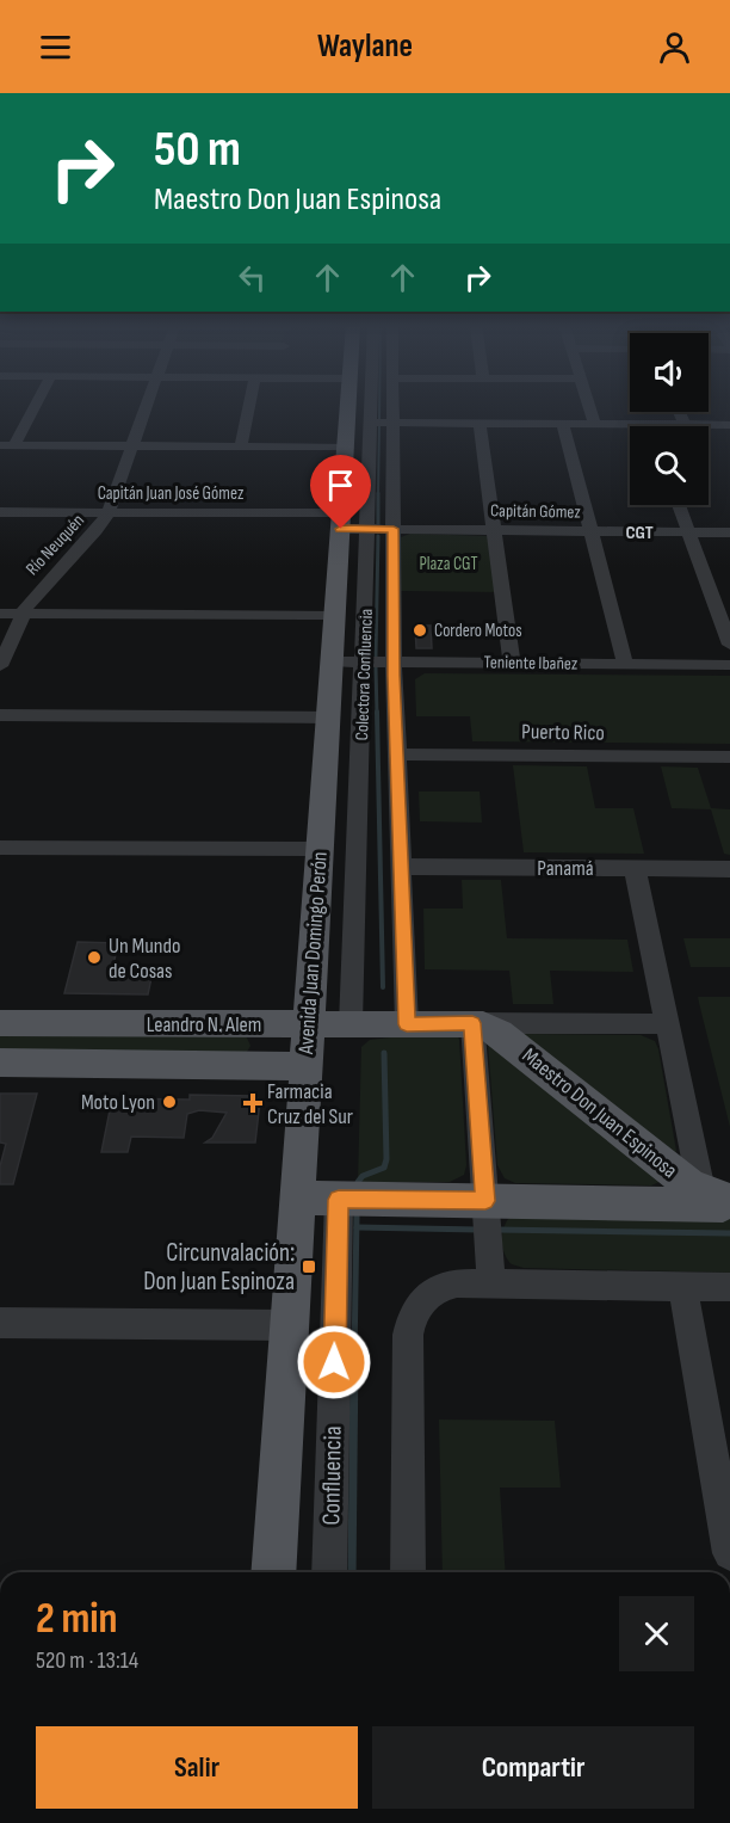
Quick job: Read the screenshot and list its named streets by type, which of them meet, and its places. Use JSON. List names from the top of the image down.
{
  "streets": {
    "main road": ["Avenida Juan Domingo Perón", "Leandro N. Alem", "Maestro Don Juan Espinosa"],
    "street": [
      "Capitán Juan José Gómez",
      "Capitán Gómez",
      "Río Neuquén",
      "Teniente Ibañez",
      "Colectora Confluencia",
      "Puerto Rico",
      "Panamá",
      "Confluencia"
    ]
  },
  "crossings": [
    ["Capitán Juan José Gómez", "Capitán Gómez"],
    ["Capitán Juan José Gómez", "Río Neuquén"],
    ["Capitán Juan José Gómez", "Avenida Juan Domingo Perón"],
    ["Capitán Gómez", "Colectora Confluencia"],
    ["Capitán Gómez", "Avenida Juan Domingo Perón"],
    ["Teniente Ibañez", "Colectora Confluencia"],
    ["Teniente Ibañez", "Avenida Juan Domingo Perón"],
    ["Colectora Confluencia", "Leandro N. Alem"],
    ["Avenida Juan Domingo Perón", "Leandro N. Alem"],
    ["Avenida Juan Domingo Perón", "Maestro Don Juan Espinosa"],
    ["Leandro N. Alem", "Maestro Don Juan Espinosa"],
    ["Maestro Don Juan Espinosa", "Confluencia"]
  ],
  "districts": ["CGT"],
  "parks": ["Plaza CGT"],
  "places": {
    "other": ["Cordero Motos", "Un Mundo de Cosas", "Moto Lyon"],
    "health": ["Farmacia Cruz del Sur"],
    "transit": ["Circunvalación: Don Juan Espinoza"]
  },
  "page": {
    "header": "Waylane",
    "turn": ["50 m", "Maestro Don Juan Espinosa"],
    "heading": ["2 min", "520 m · 13:14"],
    "buttons": ["Salir", "Compartir"]
  }
}
